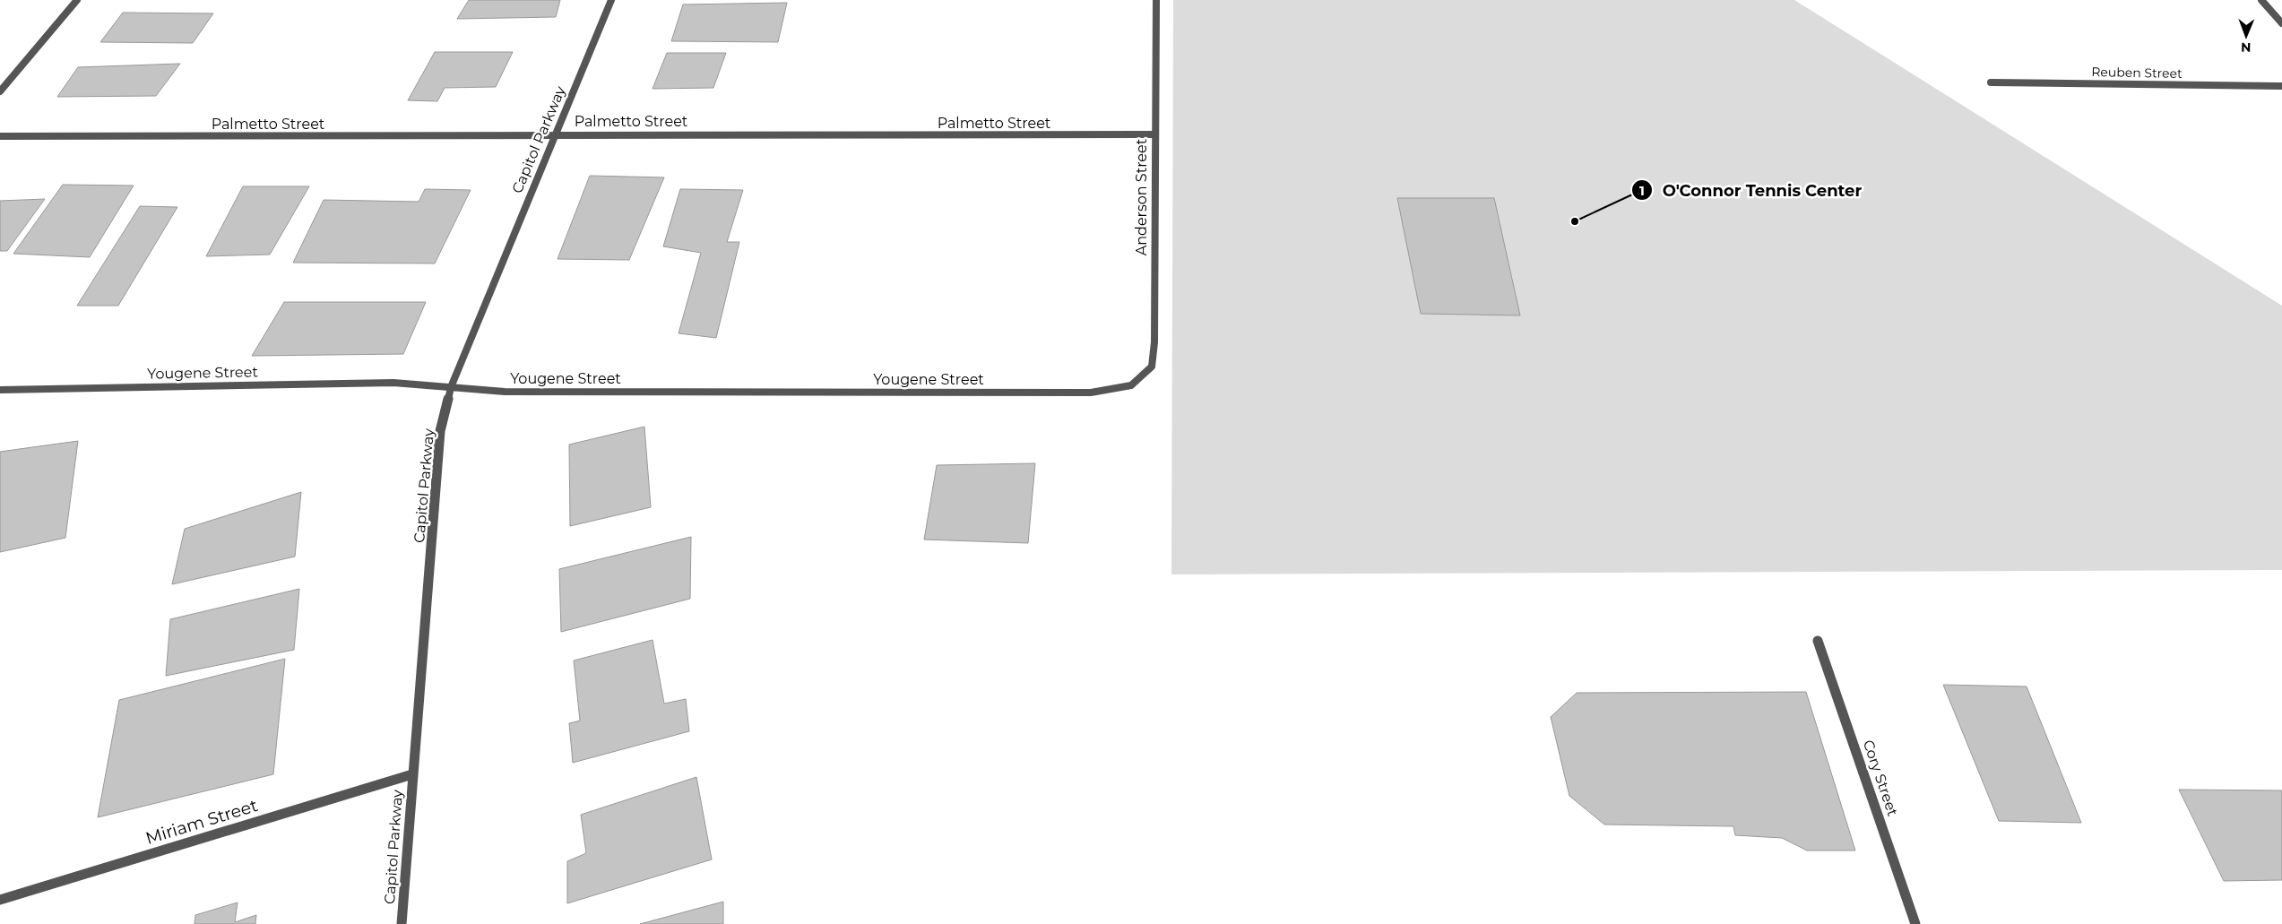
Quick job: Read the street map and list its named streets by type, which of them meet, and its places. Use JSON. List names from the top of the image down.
{
  "streets": {
    "street": [
      "Reuben Street",
      "Palmetto Street",
      "Capitol Parkway",
      "Anderson Street",
      "Yougene Street",
      "Cory Street",
      "Miriam Street"
    ]
  },
  "crossings": [
    ["Palmetto Street", "Capitol Parkway"],
    ["Palmetto Street", "Anderson Street"],
    ["Capitol Parkway", "Yougene Street"],
    ["Capitol Parkway", "Miriam Street"],
    ["Anderson Street", "Yougene Street"]
  ],
  "places": ["O'Connor Tennis Center"],
  "north": "bottom"
}
